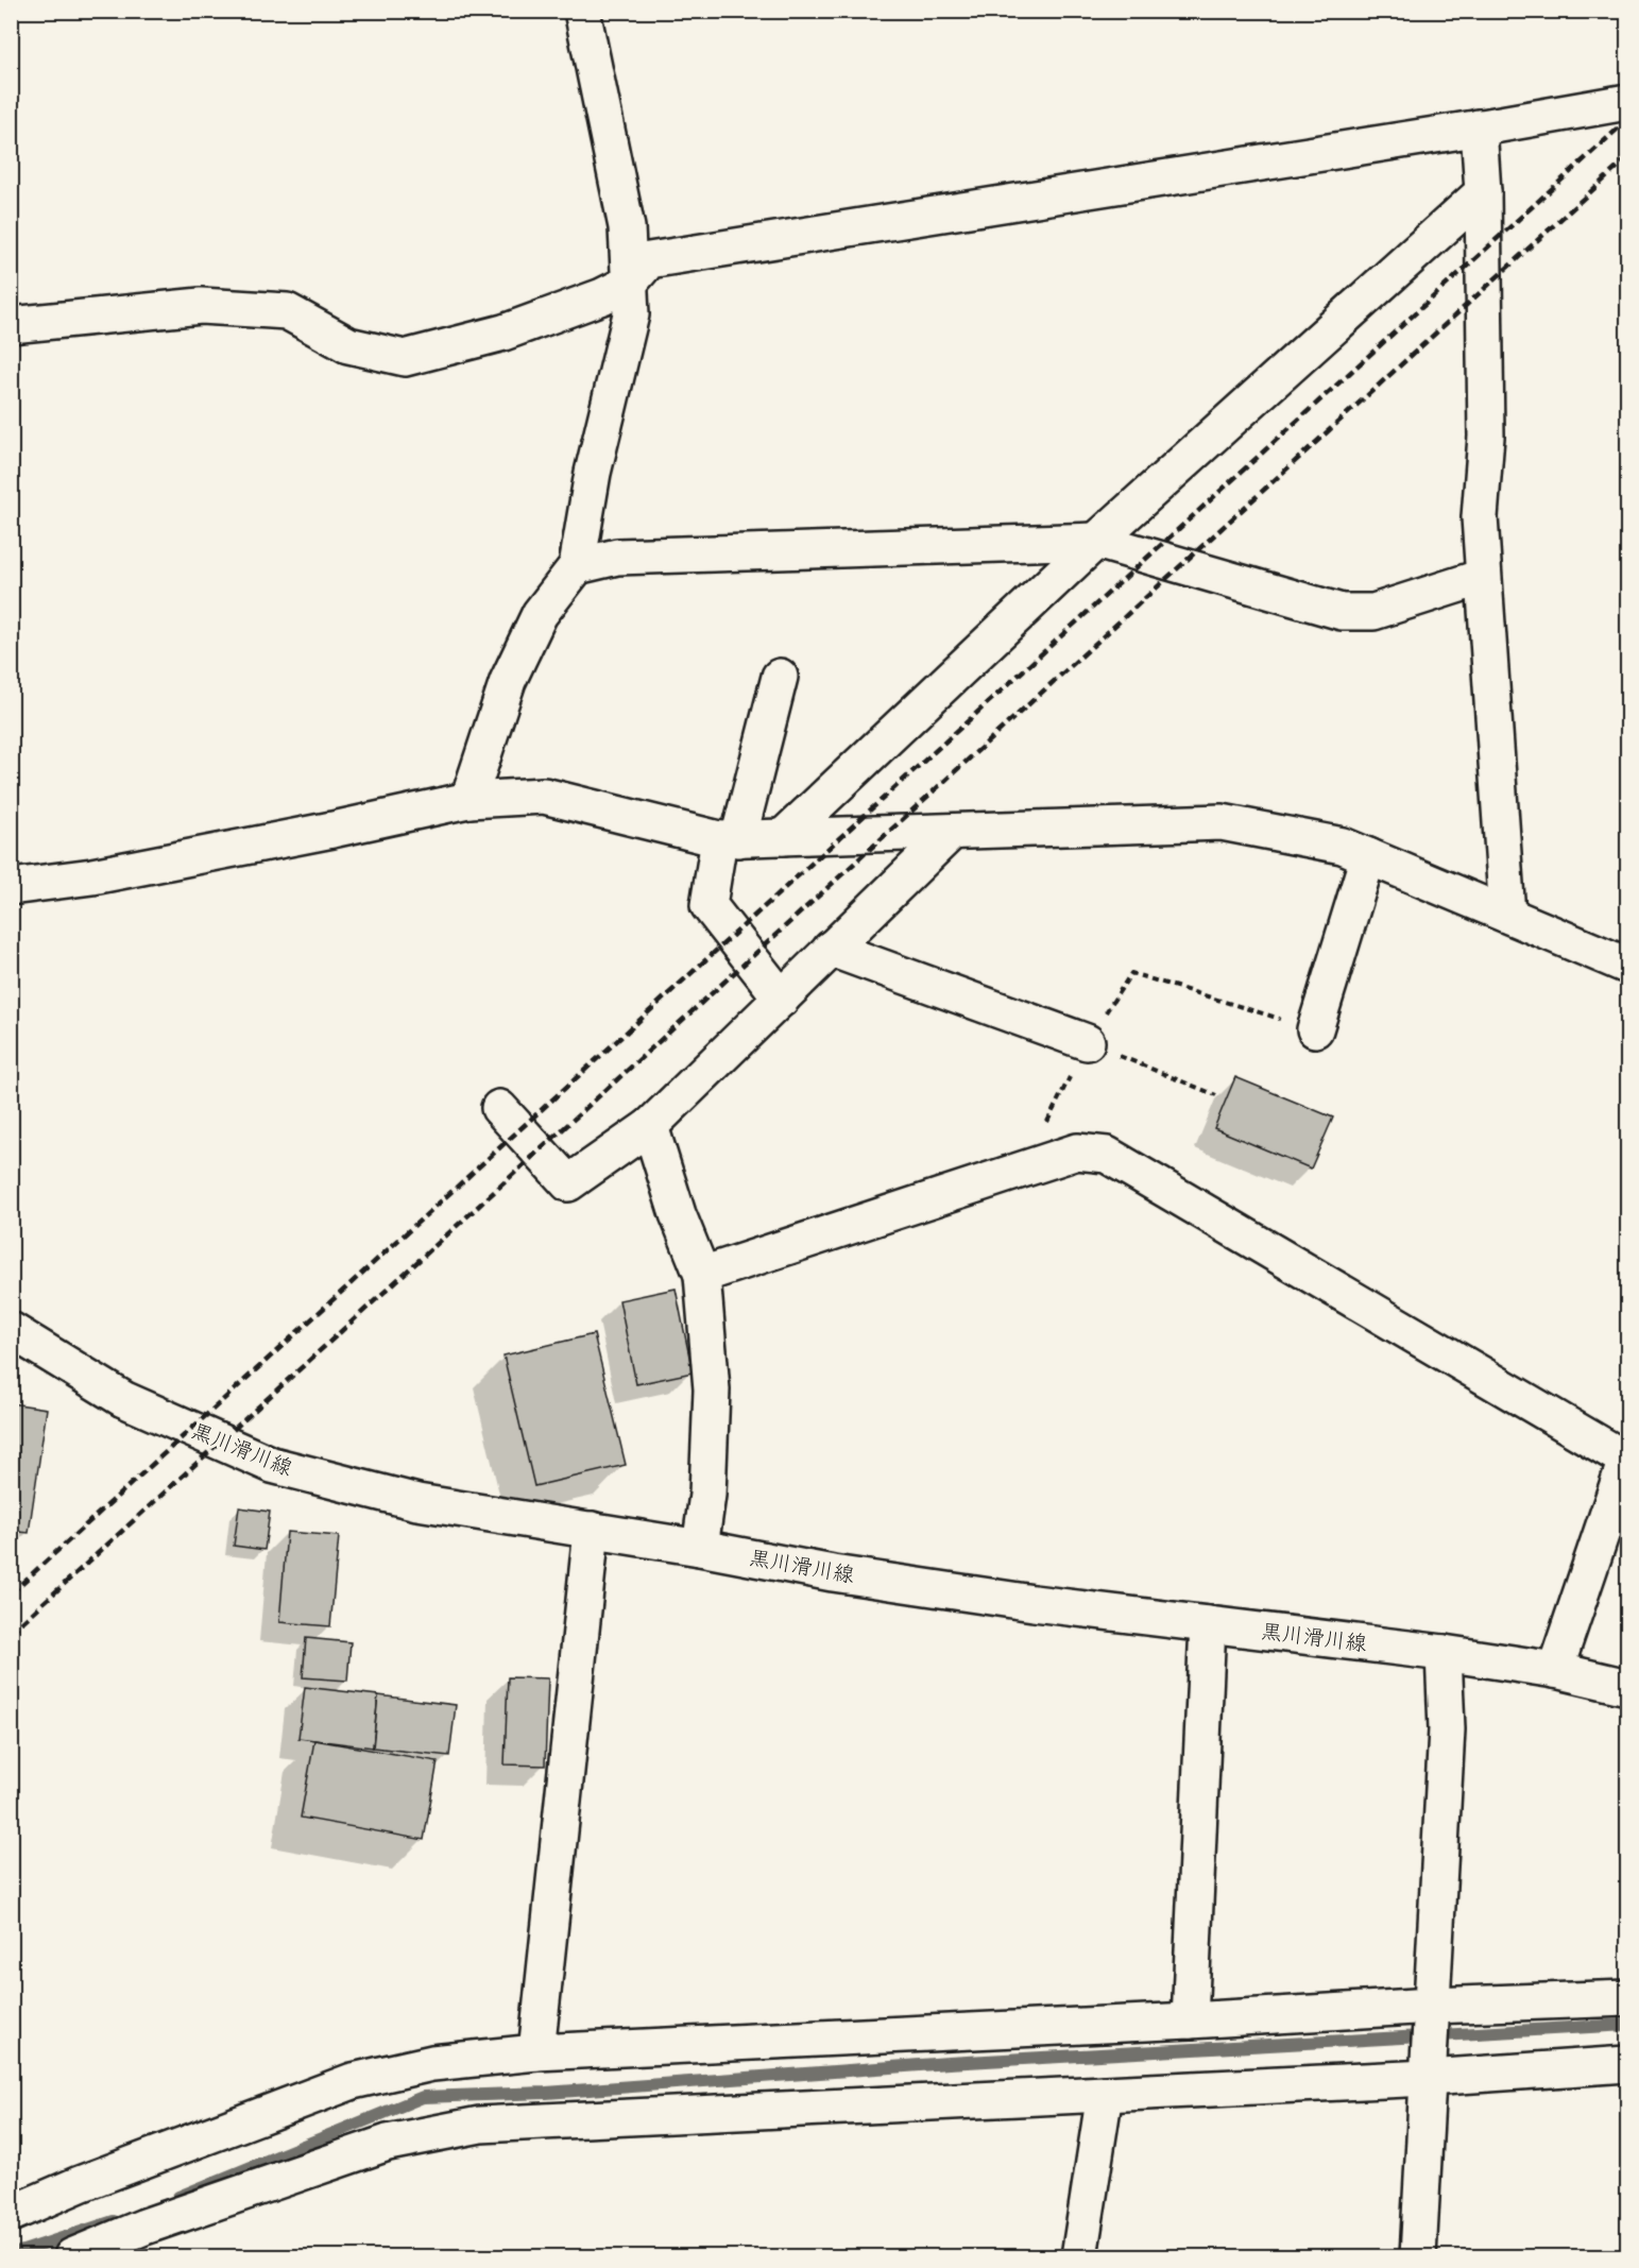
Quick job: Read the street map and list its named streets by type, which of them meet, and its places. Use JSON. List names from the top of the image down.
{
  "streets": {
    "street": ["黒川滑川線"]
  }
}
